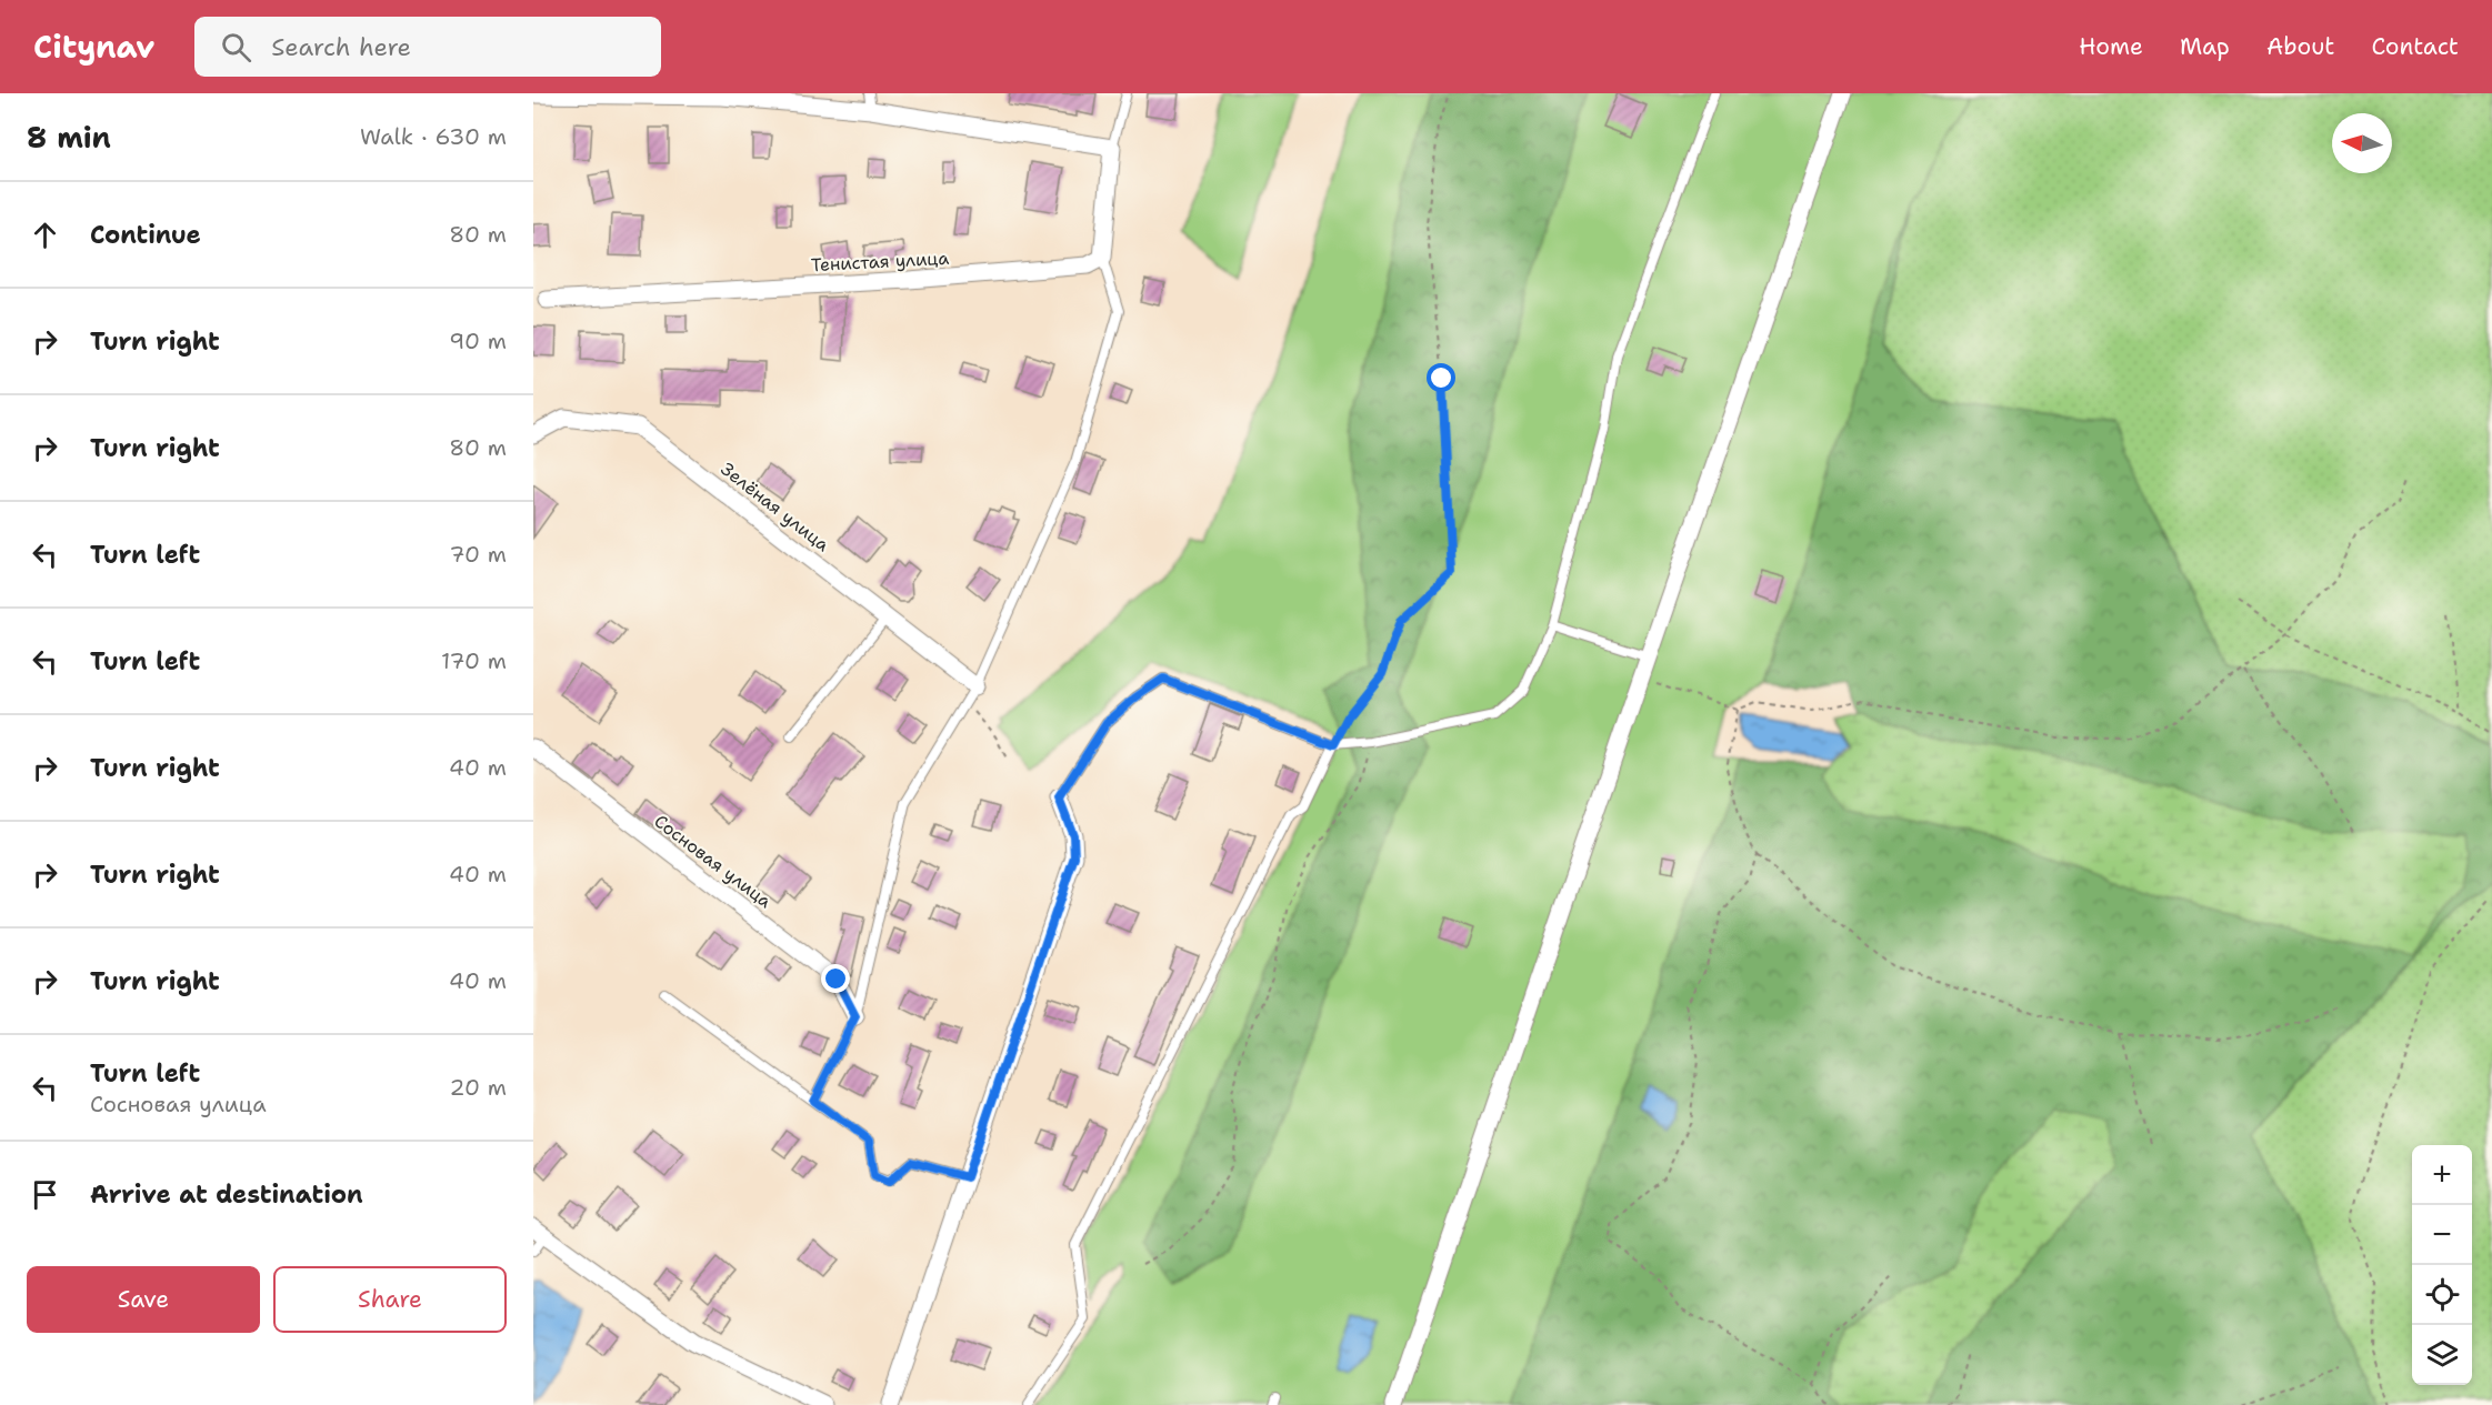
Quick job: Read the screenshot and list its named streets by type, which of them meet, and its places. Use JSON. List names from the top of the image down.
{
  "streets": {
    "street": ["Тенистая улица", "Зелёная улица", "Сосновая улица"]
  },
  "north": "left",
  "page": {
    "header": "Citynav",
    "search": "Search here",
    "nav": [
      "Home",
      "Map",
      "About",
      "Contact"
    ],
    "heading": ["8 min", "Walk · 630 m"],
    "list": [
      ["Continue", "80 m"],
      ["Turn right", "90 m"],
      ["Turn right", "80 m"],
      ["Turn left", "70 m"],
      ["Turn left", "170 m"],
      ["Turn right", "40 m"],
      ["Turn right", "40 m"],
      ["Turn right", "40 m"],
      ["Turn left", "Сосновая улица", "20 m"],
      "Arrive at destination"
    ],
    "map_buttons": ["+", "−"],
    "buttons": ["Save", "Share"]
  }
}
